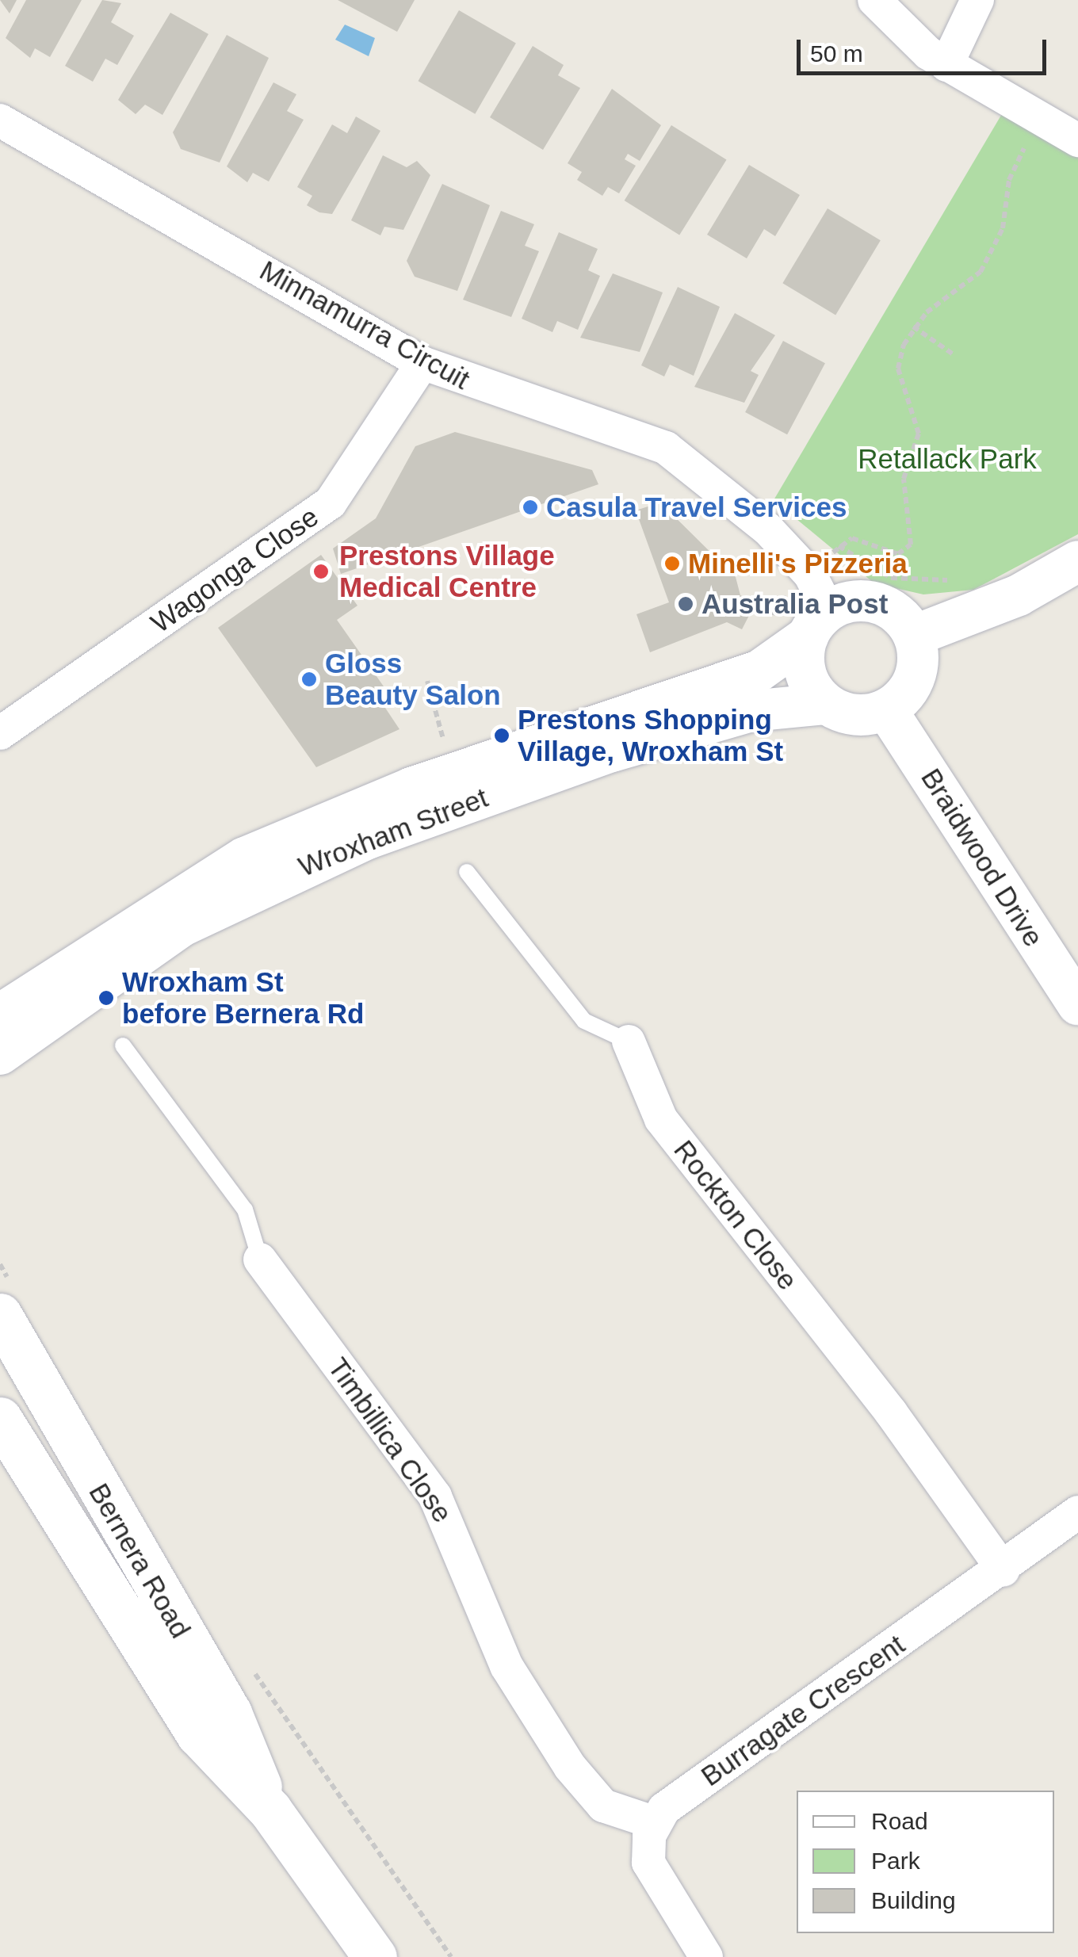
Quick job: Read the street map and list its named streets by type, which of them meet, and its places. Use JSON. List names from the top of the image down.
{
  "streets": {
    "main road": ["Bernera Road"],
    "street": [
      "Minnamurra Circuit",
      "Wagonga Close",
      "Wroxham Street",
      "Braidwood Drive",
      "Rockton Close",
      "Timbillica Close",
      "Burragate Crescent"
    ]
  },
  "crossings": [
    ["Minnamurra Circuit", "Wagonga Close"],
    ["Minnamurra Circuit", "Wroxham Street"],
    ["Minnamurra Circuit", "Braidwood Drive"],
    ["Wroxham Street", "Braidwood Drive"],
    ["Rockton Close", "Burragate Crescent"],
    ["Timbillica Close", "Burragate Crescent"]
  ],
  "parks": ["Retallack Park"],
  "places": [
    "Casula Travel Services",
    "Minelli's Pizzeria",
    "Prestons Village Medical Centre",
    "Australia Post",
    "Gloss Beauty Salon",
    "Prestons Shopping Village, Wroxham St",
    "Wroxham St before Bernera Rd"
  ],
  "legend": ["Road", "Park", "Building"],
  "scale_bar": "50 m"
}
